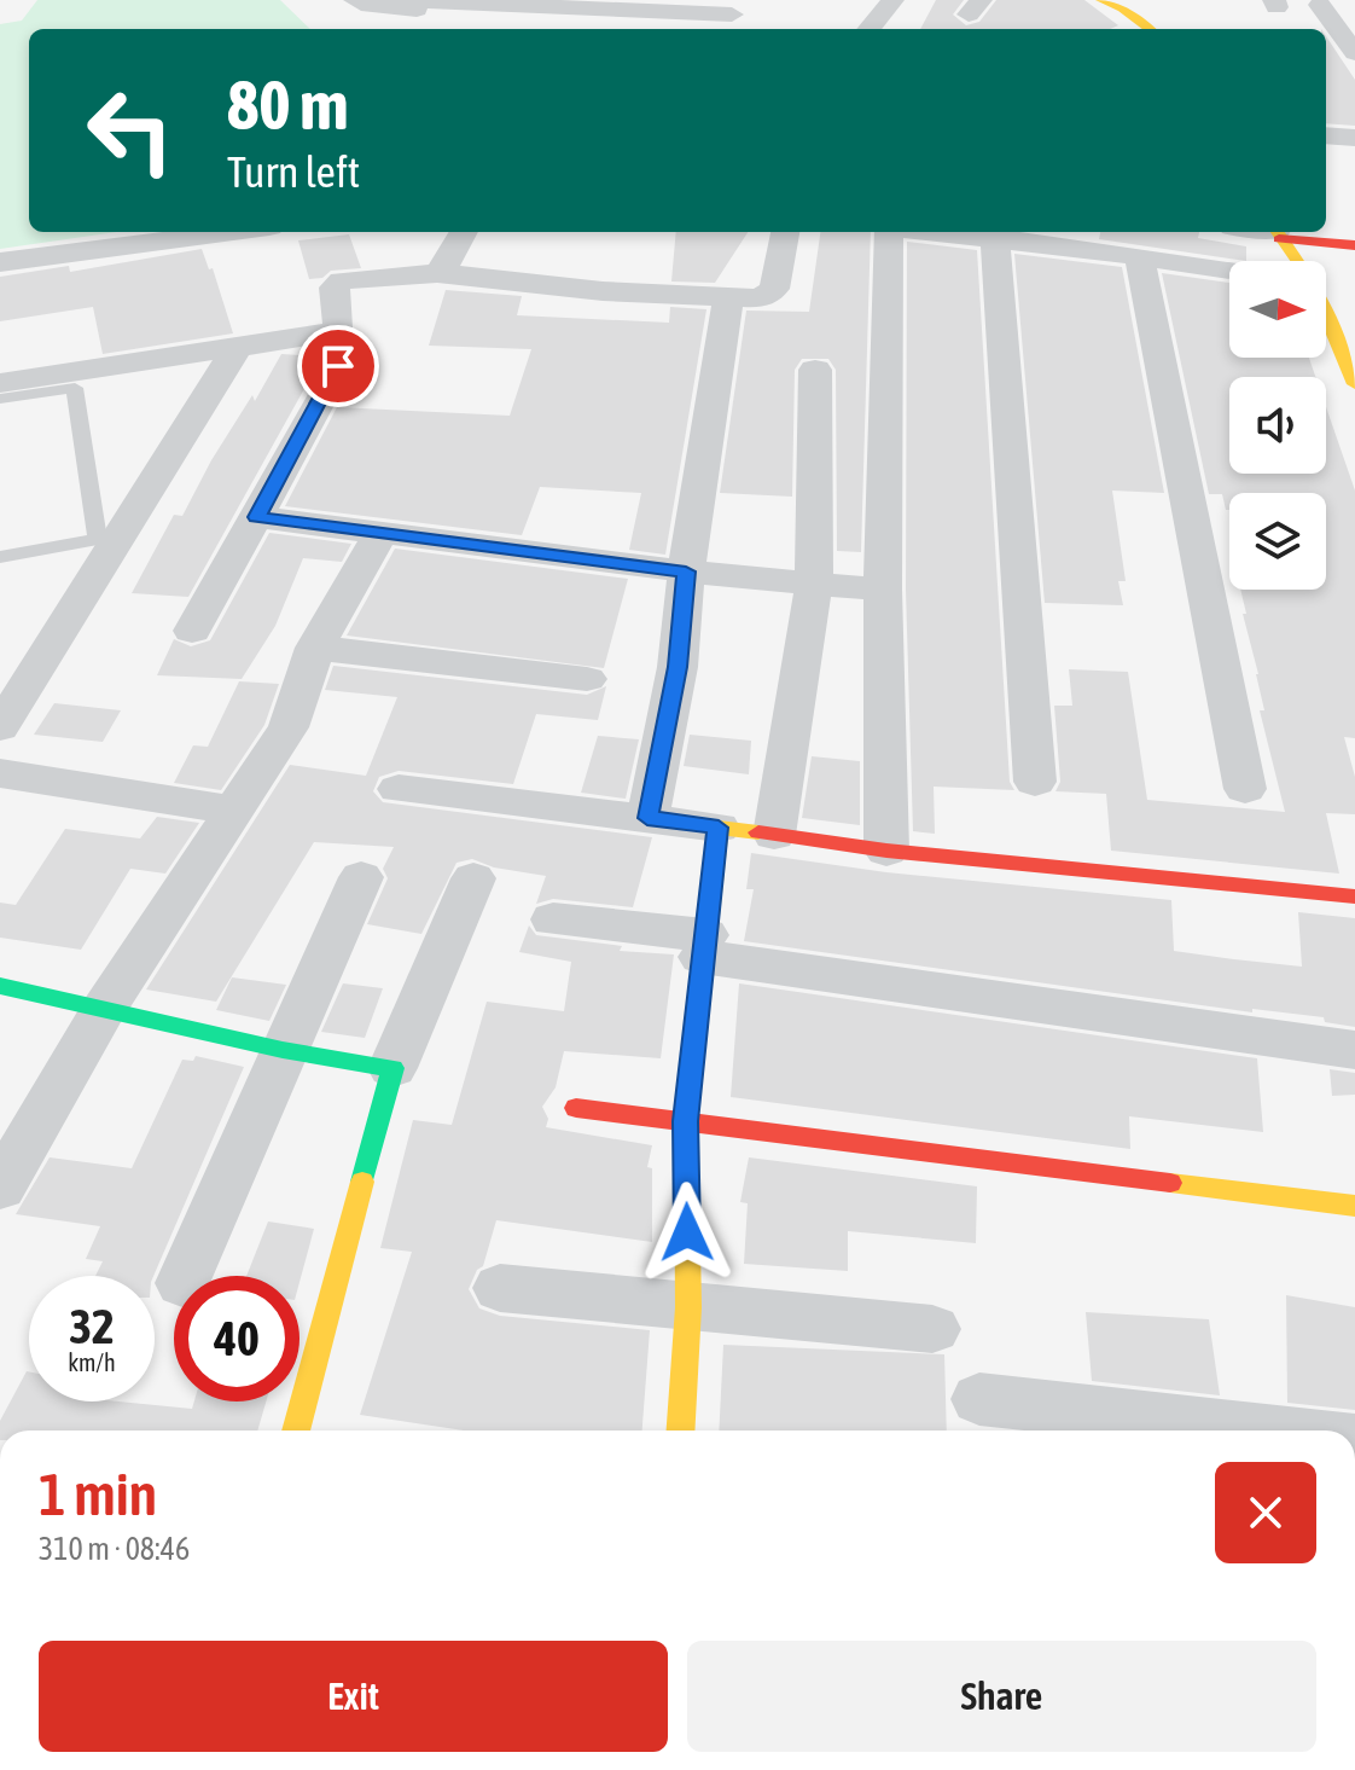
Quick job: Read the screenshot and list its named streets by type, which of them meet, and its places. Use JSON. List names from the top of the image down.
{
  "north": "right",
  "page": {
    "turn": ["80 m", "Turn left"],
    "speed": "32 km/h",
    "limit": "40",
    "heading": ["1 min", "310 m · 08:46"],
    "buttons": ["Exit", "Share"]
  }
}
